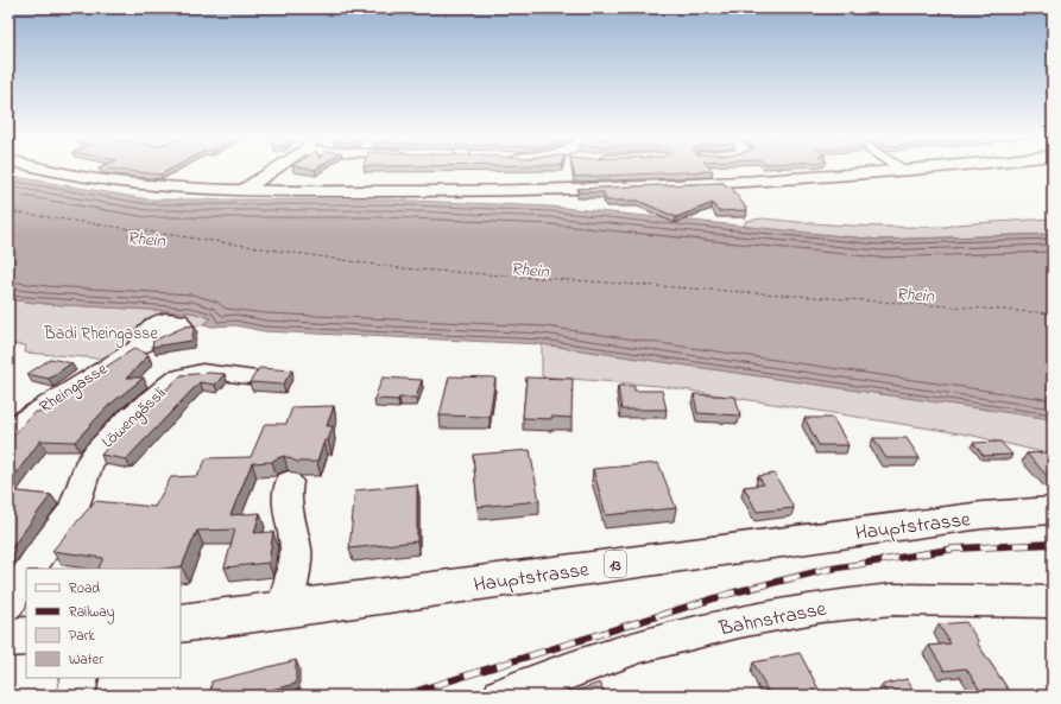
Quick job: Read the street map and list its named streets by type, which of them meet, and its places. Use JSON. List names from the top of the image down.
{
  "streets": {
    "main road": ["Hauptstrasse", "13"],
    "street": ["Rheingasse", "Löwengässli", "Bahnstrasse"]
  },
  "water": ["Rhein"],
  "parks": ["Badi Rheingasse"],
  "legend": [
    "Road",
    "Railway",
    "Park",
    "Water"
  ]
}
